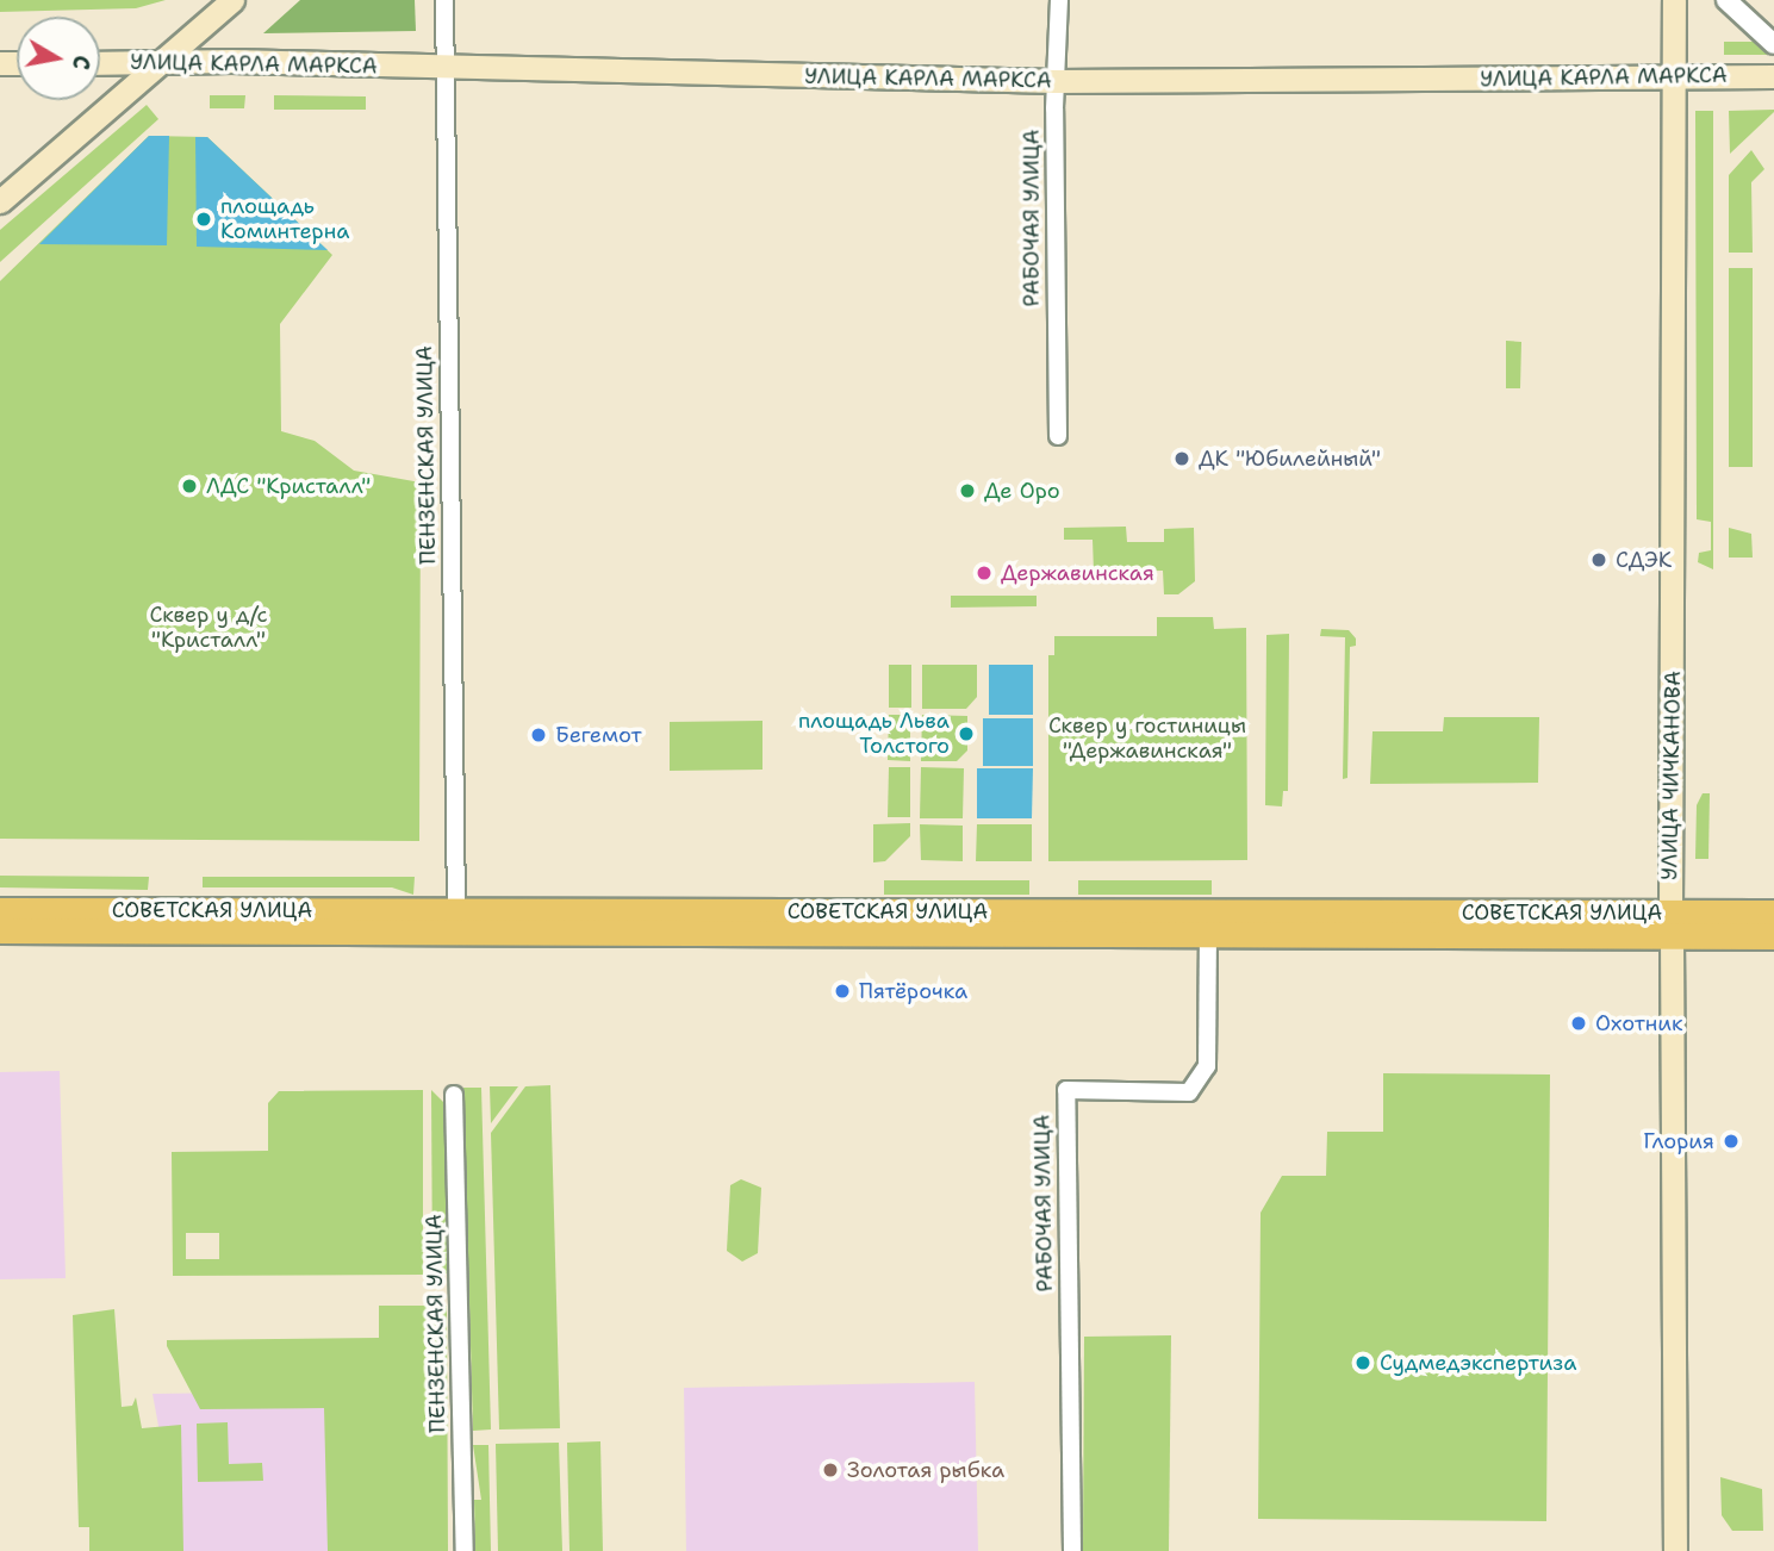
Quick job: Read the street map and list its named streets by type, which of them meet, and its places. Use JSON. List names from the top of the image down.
{
  "streets": {
    "main road": ["УЛИЦА КАРЛА МАРКСА", "УЛИЦА ЧИЧКАНОВА", "СОВЕТСКАЯ УЛИЦА"],
    "street": ["РАБОЧАЯ УЛИЦА", "ПЕНЗЕНСКАЯ УЛИЦА"]
  },
  "crossings": [
    ["УЛИЦА КАРЛА МАРКСА", "РАБОЧАЯ УЛИЦА"],
    ["УЛИЦА КАРЛА МАРКСА", "ПЕНЗЕНСКАЯ УЛИЦА"],
    ["УЛИЦА КАРЛА МАРКСА", "УЛИЦА ЧИЧКАНОВА"],
    ["ПЕНЗЕНСКАЯ УЛИЦА", "СОВЕТСКАЯ УЛИЦА"],
    ["УЛИЦА ЧИЧКАНОВА", "СОВЕТСКАЯ УЛИЦА"]
  ],
  "parks": ["Сквер у д/с \"Кристалл\"", "Сквер у гостиницы \"Державинская\""],
  "places": [
    "площадь Коминтерна",
    "ДК \"Юбилейный\"",
    "ЛДС \"Кристалл\"",
    "Де Оро",
    "СДЭК",
    "Державинская",
    "площадь Льва Толстого",
    "Бегемот",
    "Пятёрочка",
    "Охотник",
    "Глория",
    "Судмедэкспертиза",
    "Золотая рыбка"
  ],
  "north": "right"
}
